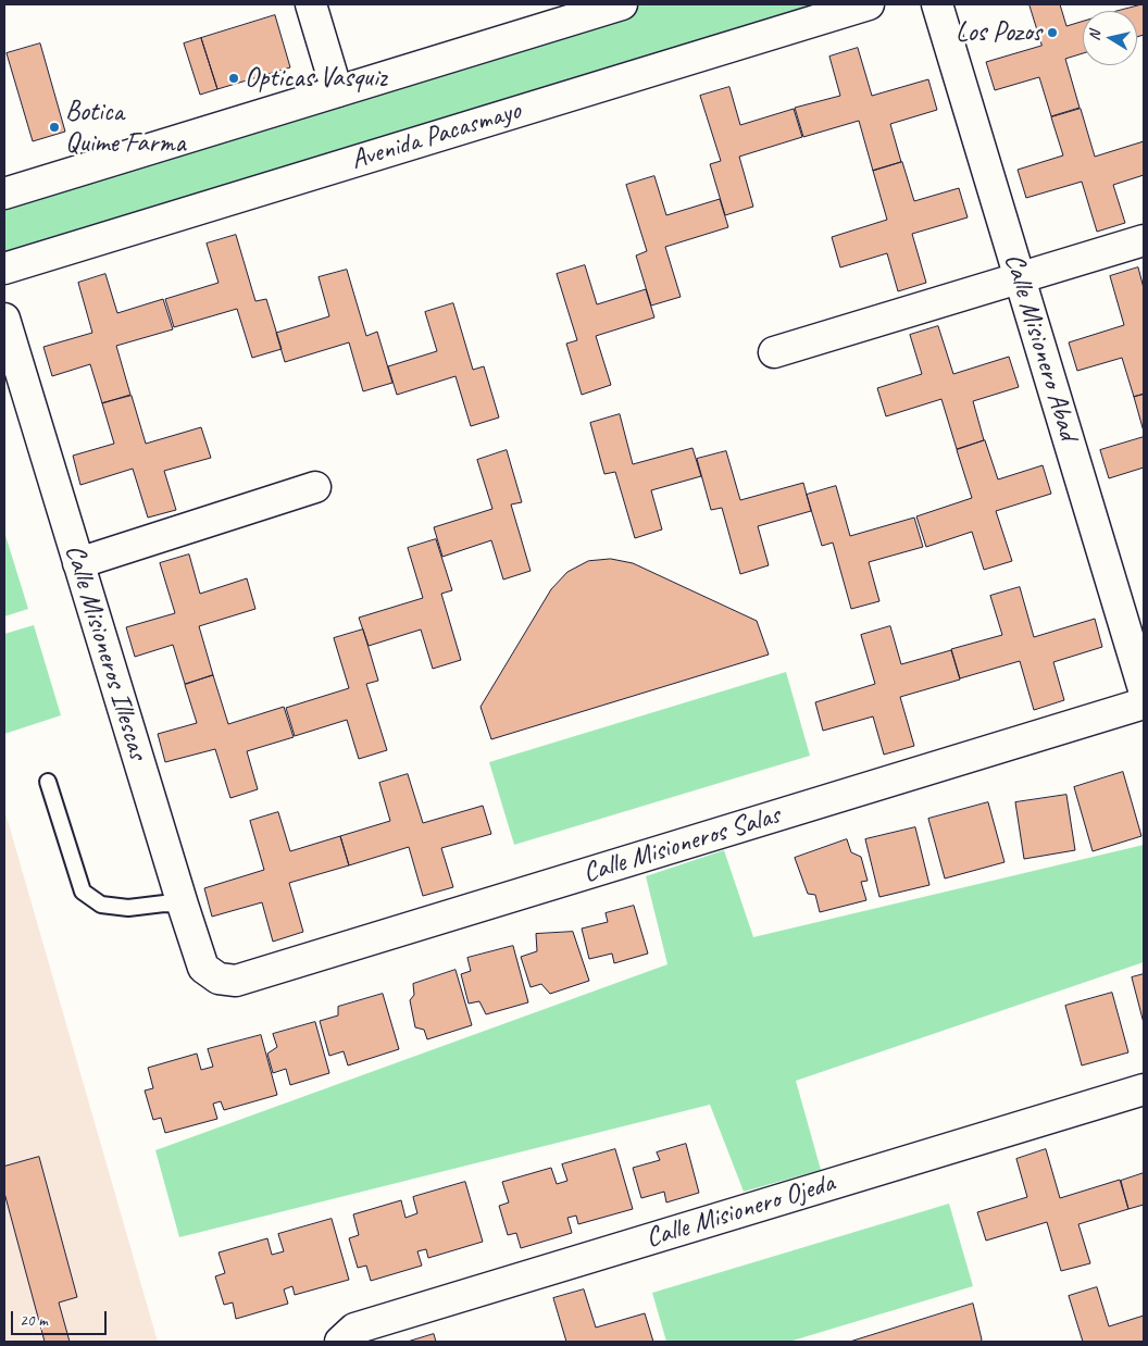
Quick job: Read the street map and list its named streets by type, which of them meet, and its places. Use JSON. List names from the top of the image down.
{
  "streets": {
    "street": [
      "Avenida Pacasmayo",
      "Calle Misionero Abad",
      "Calle Misioneros Illescas",
      "Calle Misioneros Salas",
      "Calle Misionero Ojeda"
    ]
  },
  "crossings": [
    ["Calle Misioneros Illescas", "Calle Misioneros Salas"]
  ],
  "places": ["Los Pozos", "Opticas Vasquiz", "Botica Quime Farma"],
  "scale_bar": "20 m",
  "north": "left"
}
